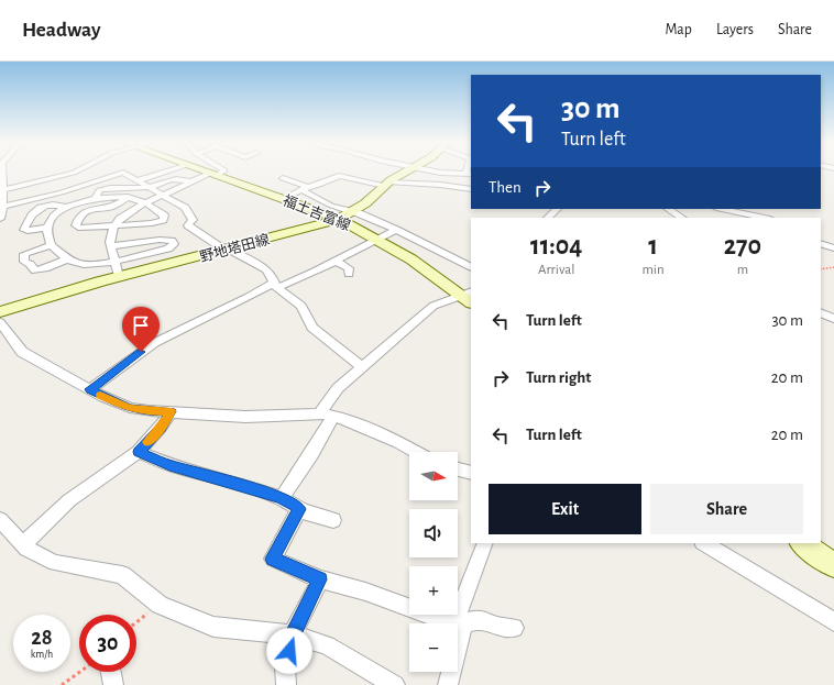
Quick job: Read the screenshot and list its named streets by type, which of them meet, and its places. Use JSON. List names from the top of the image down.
{
  "streets": {
    "main road": ["福土吉富線", "野地塔田線"]
  },
  "crossings": [
    ["福土吉富線", "野地塔田線"]
  ],
  "north": "right",
  "page": {
    "header": "Headway",
    "nav": ["Map", "Layers", "Share"],
    "turn": ["30 m", "Turn left"],
    "then": "Then",
    "eta": [
      "11:04",
      "Arrival",
      "1",
      "min",
      "270",
      "m"
    ],
    "list": [
      {
        "name": "Turn left",
        "value": "30 m"
      },
      {
        "name": "Turn right",
        "value": "20 m"
      },
      {
        "name": "Turn left",
        "value": "20 m"
      }
    ],
    "map_buttons": ["+", "−"],
    "buttons": ["Exit", "Share"],
    "speed": "28 km/h",
    "limit": "30"
  }
}
